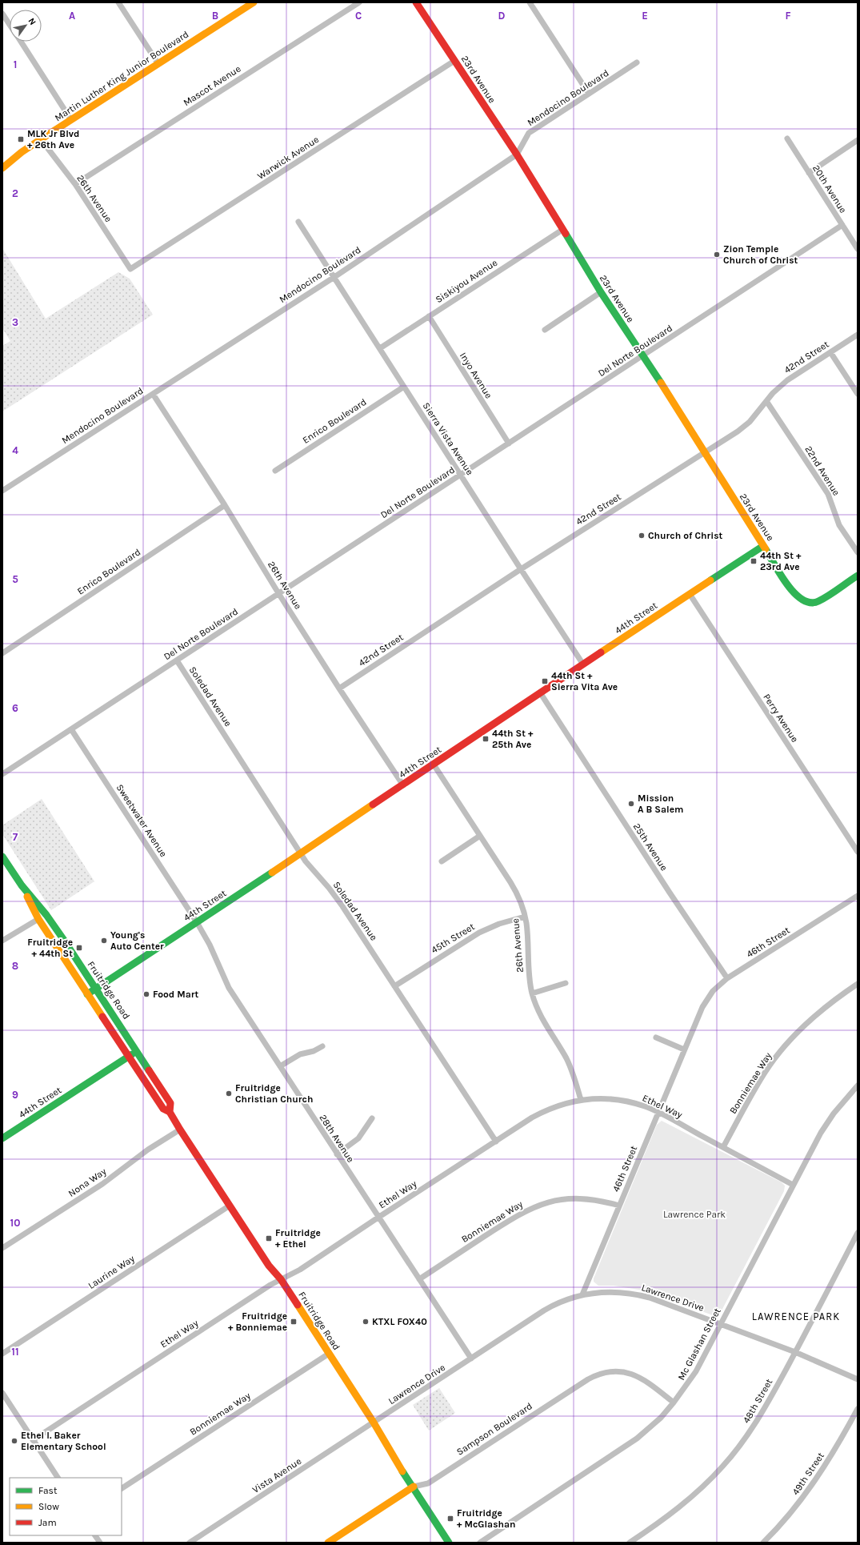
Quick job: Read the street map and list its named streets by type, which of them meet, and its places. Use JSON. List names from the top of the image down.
{
  "streets": {
    "street": [
      "Martin Luther King Junior Boulevard",
      "23rd Avenue",
      "Mascot Avenue",
      "Mendocino Boulevard",
      "Warwick Avenue",
      "20th Avenue",
      "26th Avenue",
      "Siskiyou Avenue",
      "Del Norte Boulevard",
      "42nd Street",
      "Inyo Avenue",
      "Enrico Boulevard",
      "Sierra Vista Avenue",
      "22nd Avenue",
      "44th Street",
      "Soledad Avenue",
      "Perry Avenue",
      "Sweetwater Avenue",
      "25th Avenue",
      "45th Street",
      "46th Street",
      "Fruitridge Road",
      "Bonniemae Way",
      "Ethel Way",
      "28th Avenue",
      "Nona Way",
      "Laurine Way",
      "Lawrence Drive",
      "Mc Glashan Street",
      "48th Street",
      "Sampson Boulevard",
      "49th Street",
      "Vista Avenue"
    ]
  },
  "crossings": [
    ["Martin Luther King Junior Boulevard", "26th Avenue"],
    ["23rd Avenue", "Mendocino Boulevard"],
    ["23rd Avenue", "Warwick Avenue"],
    ["23rd Avenue", "Siskiyou Avenue"],
    ["23rd Avenue", "Del Norte Boulevard"],
    ["23rd Avenue", "42nd Street"],
    ["23rd Avenue", "44th Street"],
    ["Mascot Avenue", "26th Avenue"],
    ["Mendocino Boulevard", "26th Avenue"],
    ["Mendocino Boulevard", "Sierra Vista Avenue"],
    ["Warwick Avenue", "26th Avenue"],
    ["20th Avenue", "Del Norte Boulevard"],
    ["26th Avenue", "Del Norte Boulevard"],
    ["26th Avenue", "42nd Street"],
    ["26th Avenue", "Enrico Boulevard"],
    ["26th Avenue", "44th Street"],
    ["26th Avenue", "45th Street"],
    ["26th Avenue", "Ethel Way"],
    ["Siskiyou Avenue", "Inyo Avenue"],
    ["Siskiyou Avenue", "Sierra Vista Avenue"],
    ["Del Norte Boulevard", "Inyo Avenue"],
    ["Del Norte Boulevard", "Sierra Vista Avenue"],
    ["Del Norte Boulevard", "Soledad Avenue"],
    ["Del Norte Boulevard", "Sweetwater Avenue"],
    ["42nd Street", "Sierra Vista Avenue"],
    ["42nd Street", "22nd Avenue"],
    ["Enrico Boulevard", "Sierra Vista Avenue"],
    ["Sierra Vista Avenue", "44th Street"],
    ["44th Street", "Soledad Avenue"],
    ["44th Street", "Perry Avenue"],
    ["44th Street", "Sweetwater Avenue"],
    ["44th Street", "25th Avenue"],
    ["44th Street", "Fruitridge Road"],
    ["44th Street", "28th Avenue"],
    ["Soledad Avenue", "45th Street"],
    ["Soledad Avenue", "Ethel Way"],
    ["Sweetwater Avenue", "28th Avenue"],
    ["25th Avenue", "46th Street"],
    ["46th Street", "Bonniemae Way"],
    ["46th Street", "Ethel Way"],
    ["46th Street", "Lawrence Drive"],
    ["Fruitridge Road", "Bonniemae Way"],
    ["Fruitridge Road", "Ethel Way"],
    ["Fruitridge Road", "Nona Way"],
    ["Fruitridge Road", "Laurine Way"],
    ["Fruitridge Road", "Lawrence Drive"],
    ["Fruitridge Road", "Sampson Boulevard"],
    ["Fruitridge Road", "Vista Avenue"],
    ["Bonniemae Way", "Ethel Way"],
    ["Bonniemae Way", "28th Avenue"],
    ["Ethel Way", "28th Avenue"],
    ["Ethel Way", "Mc Glashan Street"],
    ["28th Avenue", "Lawrence Drive"],
    ["Lawrence Drive", "Mc Glashan Street"],
    ["Lawrence Drive", "48th Street"],
    ["Lawrence Drive", "Vista Avenue"],
    ["Mc Glashan Street", "Sampson Boulevard"]
  ],
  "districts": ["LAWRENCE PARK"],
  "parks": ["Lawrence Park"],
  "places": {
    "transit": [
      "MLK Jr Blvd + 26th Ave",
      "44th St + 23rd Ave",
      "44th St + Sierra Vita Ave",
      "44th St + 25th Ave",
      "Fruitridge + 44th St",
      "Fruitridge + Ethel",
      "Fruitridge + Bonniemae",
      "Fruitridge + McGlashan"
    ],
    "other": [
      "Zion Temple Church of Christ",
      "Church of Christ",
      "Mission A B Salem",
      "Young's Auto Center",
      "Food Mart",
      "Fruitridge Christian Church",
      "KTXL FOX40",
      "Ethel I. Baker Elementary School"
    ]
  },
  "legend": ["Fast", "Slow", "Jam"],
  "north": "top right",
  "grid": {
    "columns": [
      "A",
      "B",
      "C",
      "D",
      "E",
      "F"
    ],
    "rows": [
      "1",
      "2",
      "3",
      "4",
      "5",
      "6",
      "7",
      "8",
      "9",
      "10",
      "11"
    ]
  }
}
